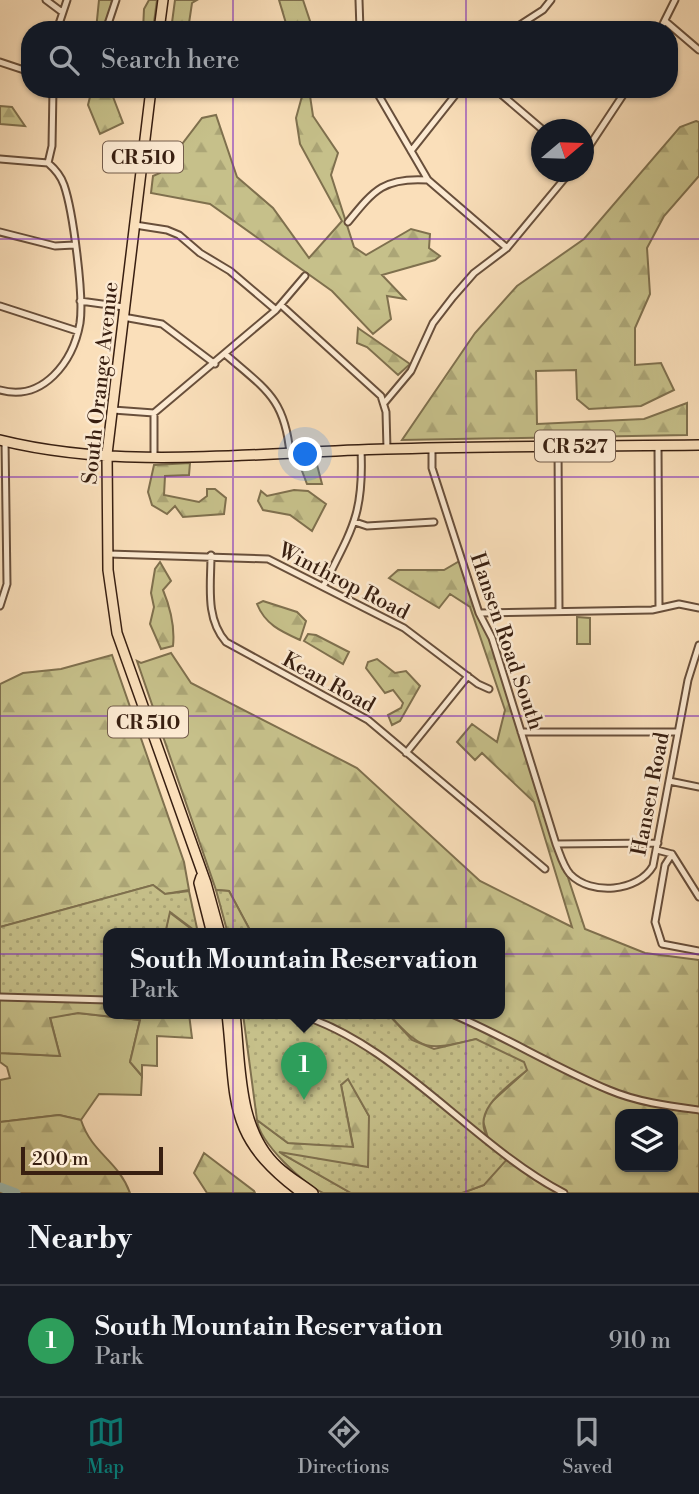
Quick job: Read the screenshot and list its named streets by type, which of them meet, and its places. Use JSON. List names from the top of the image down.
{
  "streets": {
    "main road": ["CR 510", "South Orange Avenue", "CR 527"],
    "street": [
      "Winthrop Road",
      "Hansen Road South",
      "Kean Road",
      "Hansen Road"
    ]
  },
  "crossings": [
    ["South Orange Avenue", "CR 527"],
    ["South Orange Avenue", "Winthrop Road"],
    ["CR 527", "Hansen Road South"],
    ["Winthrop Road", "Kean Road"],
    ["Hansen Road South", "Hansen Road"]
  ],
  "scale_bar": "200 m",
  "north": "right",
  "page": {
    "search": "Search here",
    "popup": ["South Mountain Reservation", "Park"],
    "pins": "1",
    "scale": "200 m",
    "heading": "Nearby",
    "list": [
      {
        "mark": "1",
        "name": "South Mountain Reservation",
        "note": "Park",
        "value": "910 m"
      }
    ],
    "nav": ["Map", "Directions", "Saved"]
  }
}
